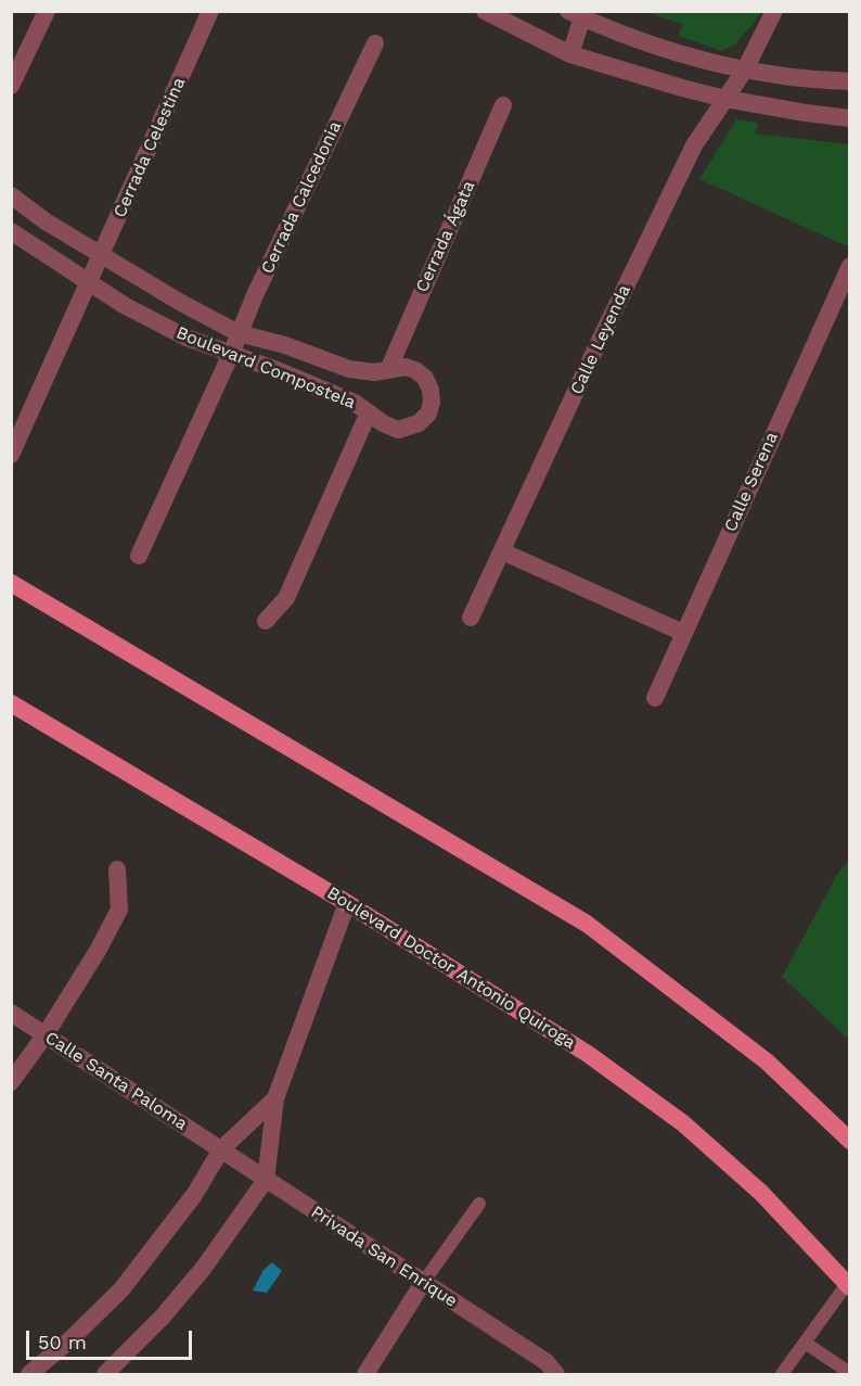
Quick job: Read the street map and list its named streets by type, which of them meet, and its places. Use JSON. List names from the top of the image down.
{
  "streets": {
    "main road": ["Boulevard Doctor Antonio Quiroga"],
    "street": [
      "Cerrada Celestina",
      "Cerrada Calcedonia",
      "Cerrada Ágata",
      "Calle Leyenda",
      "Boulevard Compostela",
      "Calle Serena",
      "Calle Santa Paloma",
      "Privada San Enrique"
    ]
  },
  "crossings": [
    ["Cerrada Celestina", "Boulevard Compostela"],
    ["Cerrada Calcedonia", "Boulevard Compostela"],
    ["Cerrada Ágata", "Boulevard Compostela"],
    ["Calle Santa Paloma", "Privada San Enrique"]
  ],
  "scale_bar": "50 m"
}
